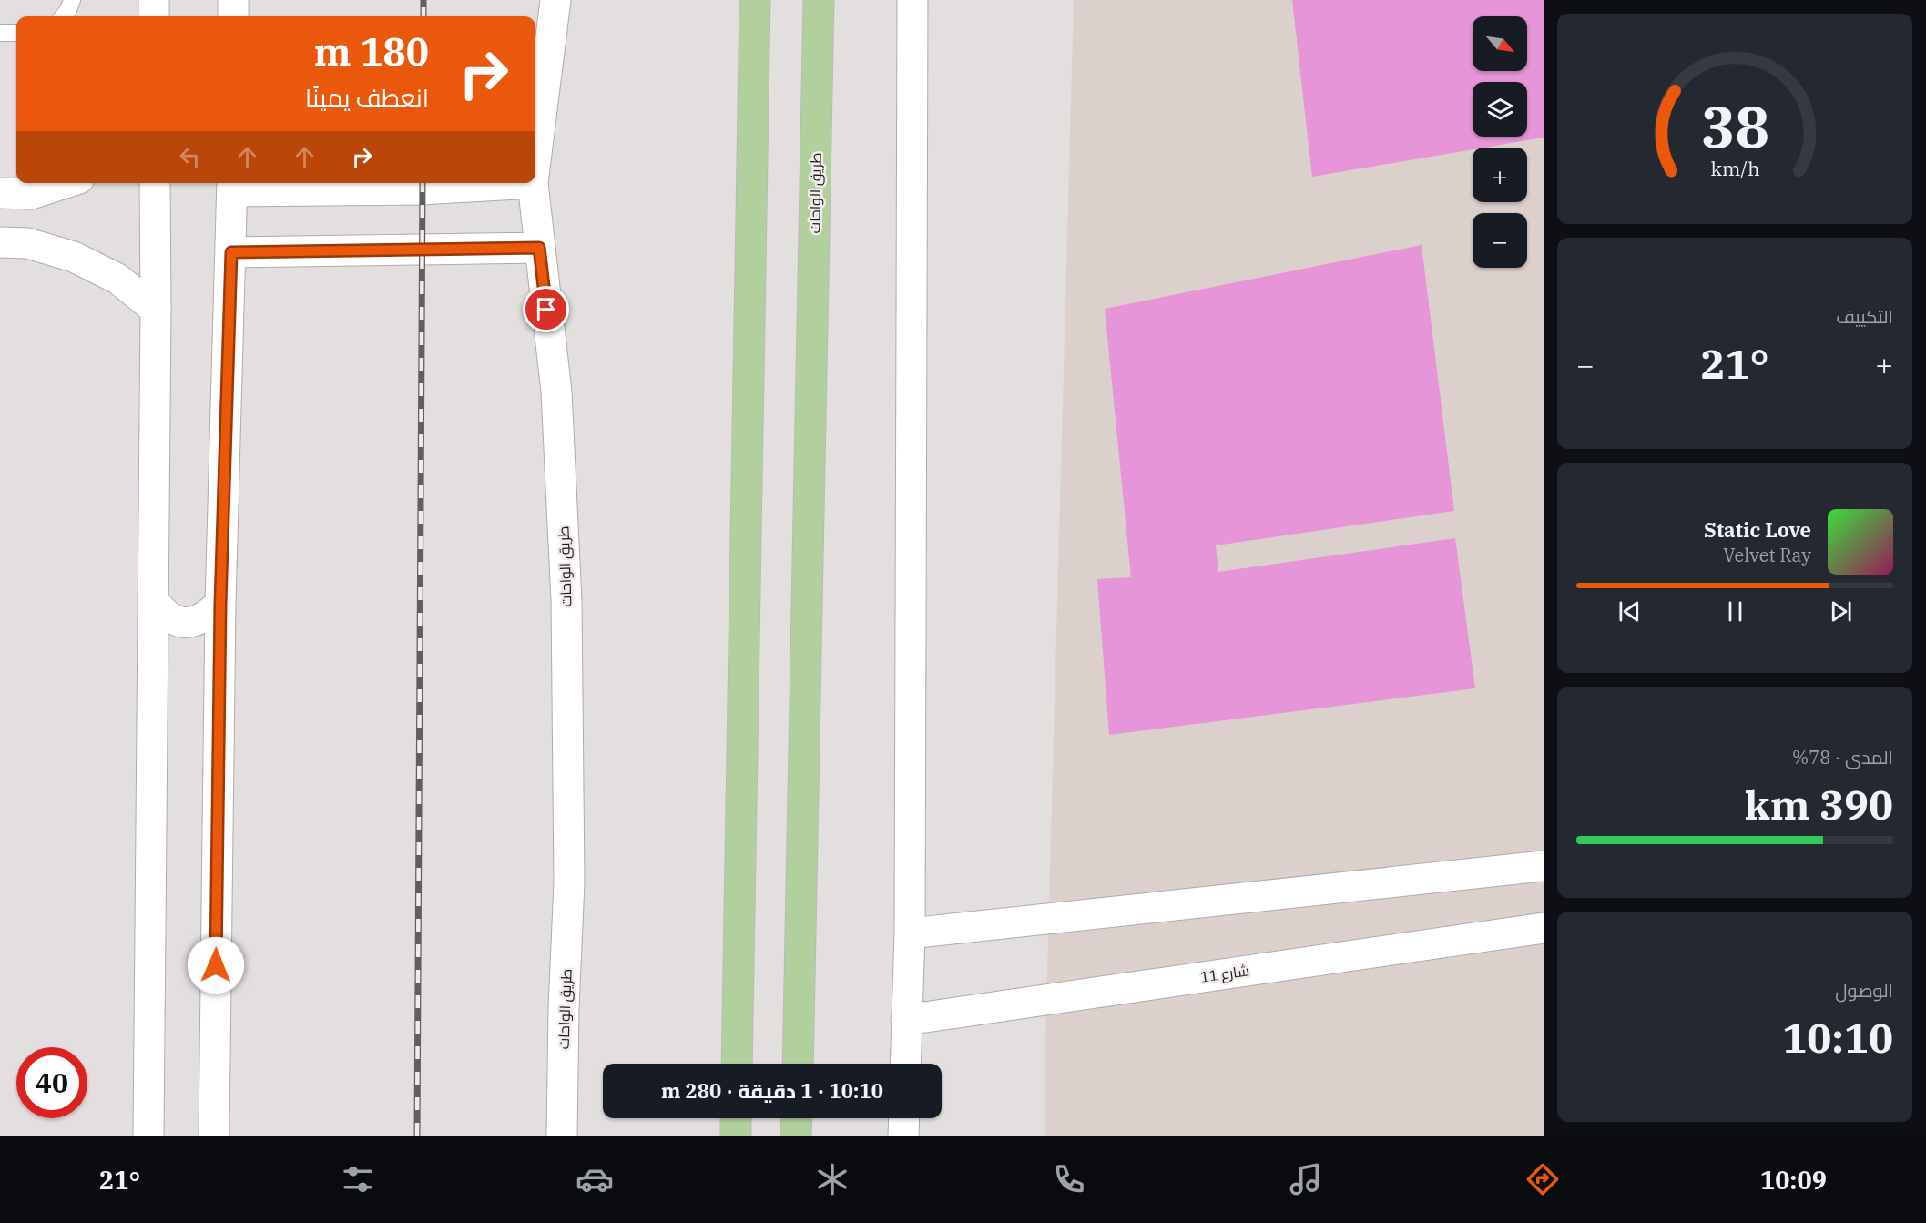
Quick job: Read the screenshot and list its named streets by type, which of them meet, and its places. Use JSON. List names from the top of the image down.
{
  "streets": {
    "highway": ["طريق الواحات"],
    "street": ["شارع 11"]
  },
  "north": "bottom right",
  "page": {
    "map_buttons": ["+", "−"],
    "turn": ["180 m", "انعطف يمينًا"],
    "tile": [
      "التكييف",
      ["المدى · 78%", "390 km"],
      ["الوصول", "10:10"]
    ],
    "heat": ["−", "21°", "+"],
    "song": ["Static Love", "Velvet Ray"],
    "limit": "40",
    "trip": "10:10 · 1 دقيقة · 280 m",
    "tabs": ["10:09", "21°"],
    "gauge": ["38", "km/h"]
  }
}
